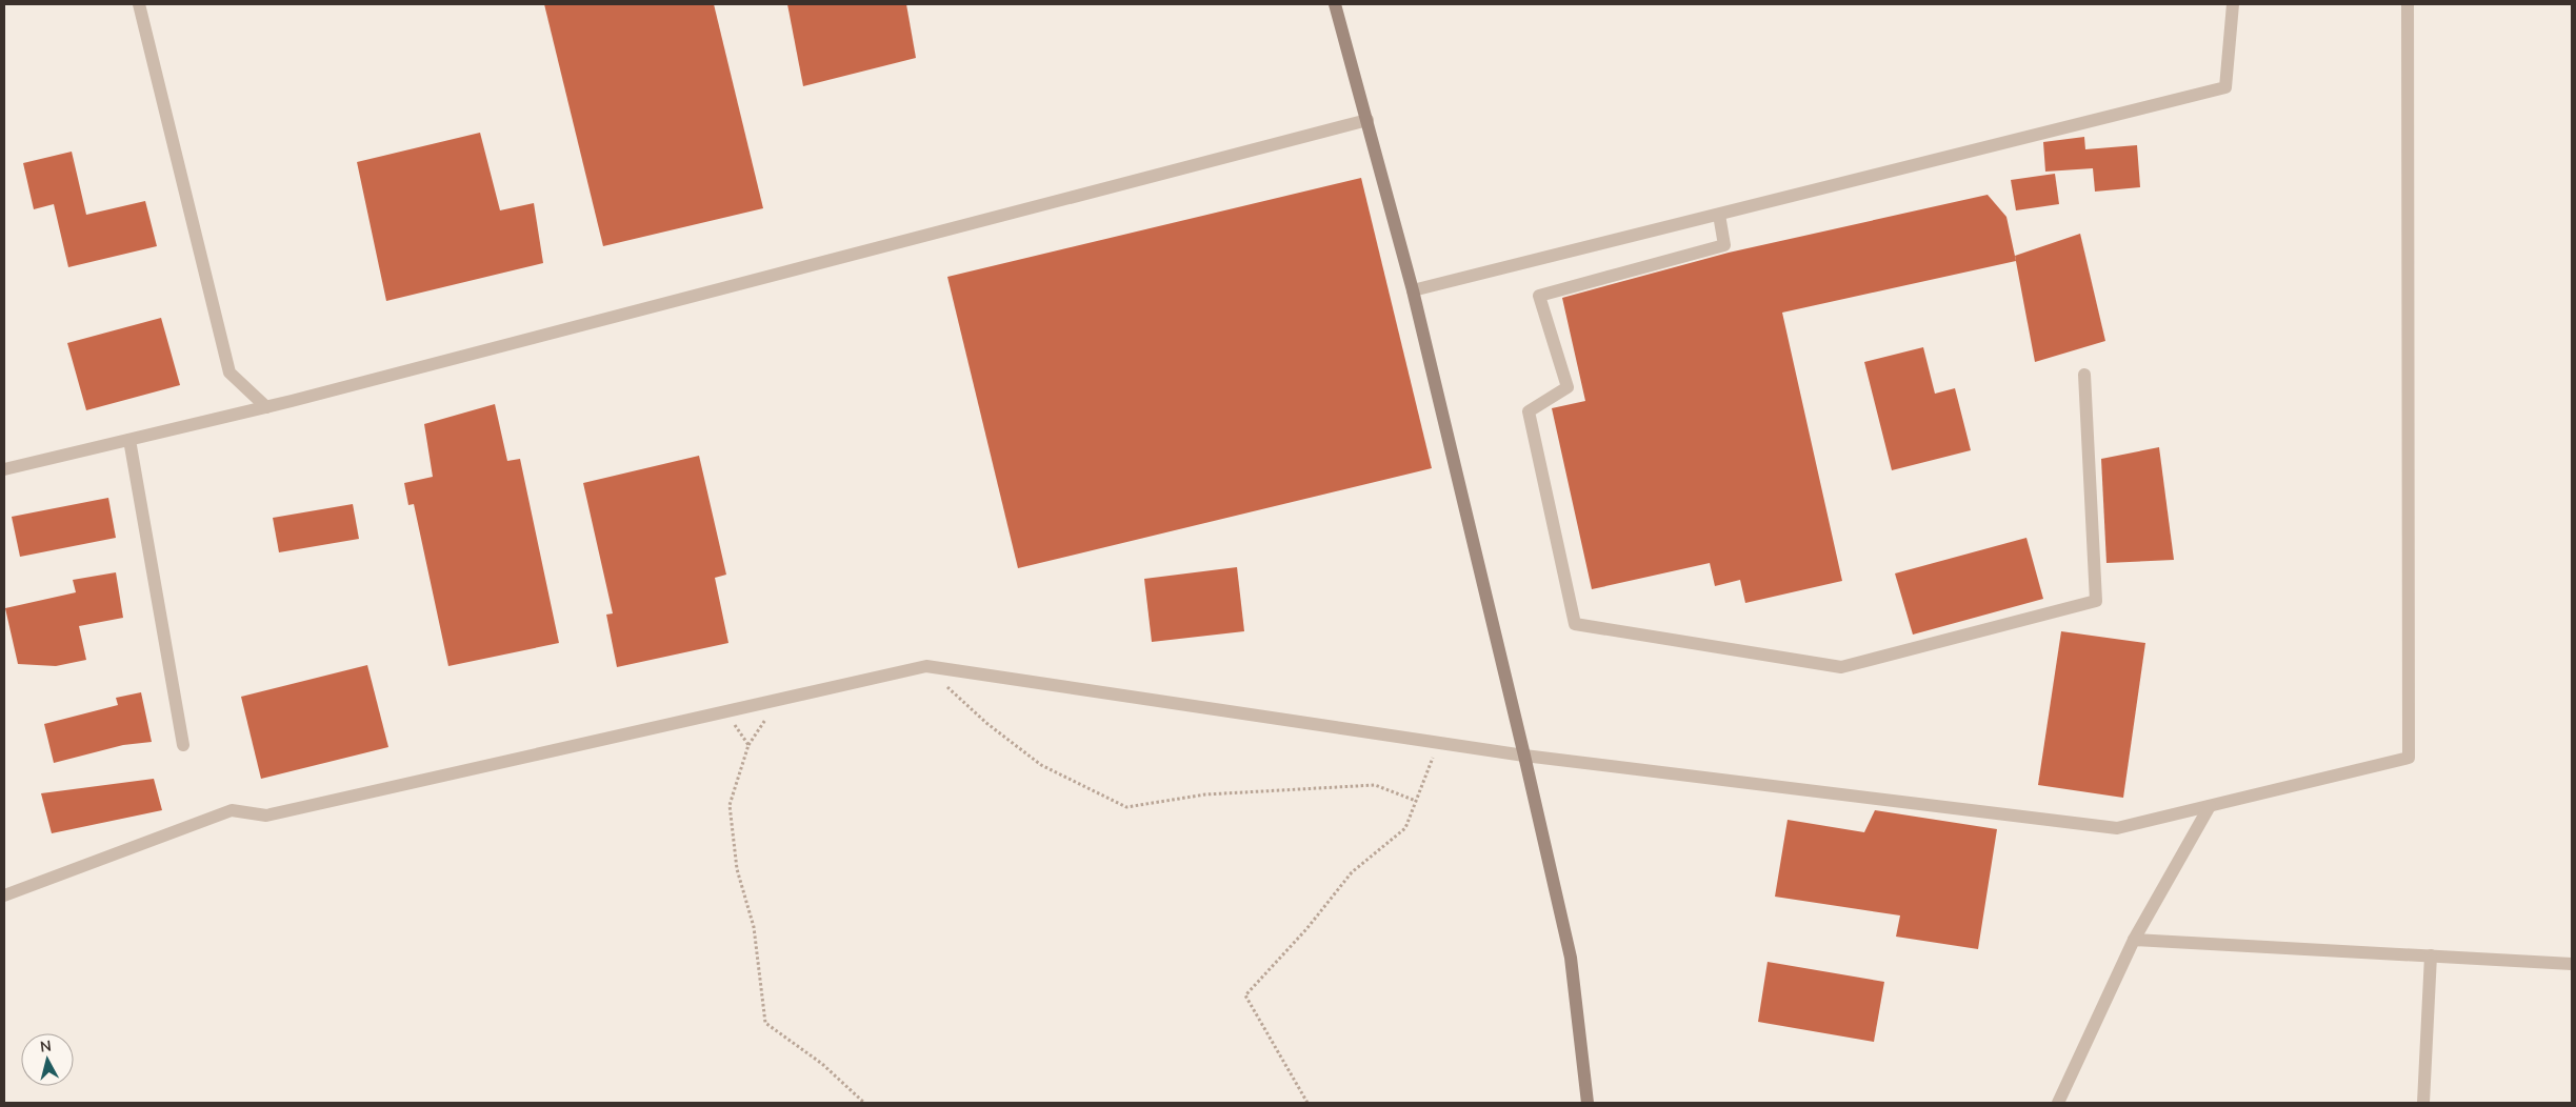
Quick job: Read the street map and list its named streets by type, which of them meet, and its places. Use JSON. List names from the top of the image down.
{
  "north": "top"
}
